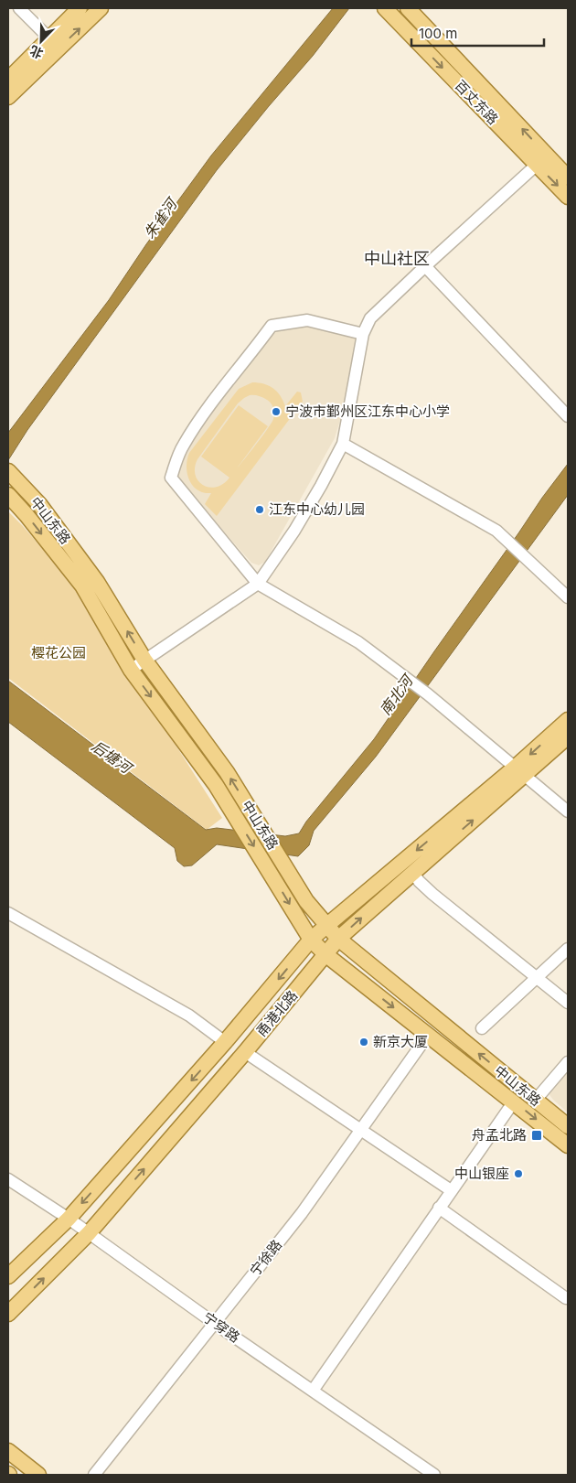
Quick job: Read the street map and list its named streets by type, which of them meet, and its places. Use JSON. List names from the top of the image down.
{
  "streets": {
    "main road": ["百丈东路", "中山东路", "甬港北路"],
    "street": ["宁徐路", "宁穿路"]
  },
  "crossings": [
    ["中山东路", "甬港北路"],
    ["中山东路", "宁徐路"],
    ["甬港北路", "宁穿路"],
    ["宁徐路", "宁穿路"]
  ],
  "districts": ["中山社区"],
  "water": ["朱雀河", "南北河", "后塘河"],
  "parks": ["樱花公园"],
  "places": {
    "other": [
      "宁波市鄞州区江东中心小学",
      "江东中心幼儿园",
      "新京大厦",
      "中山银座"
    ],
    "transit": ["舟孟北路"]
  },
  "scale_bar": "100 m",
  "north": "bottom left"
}
